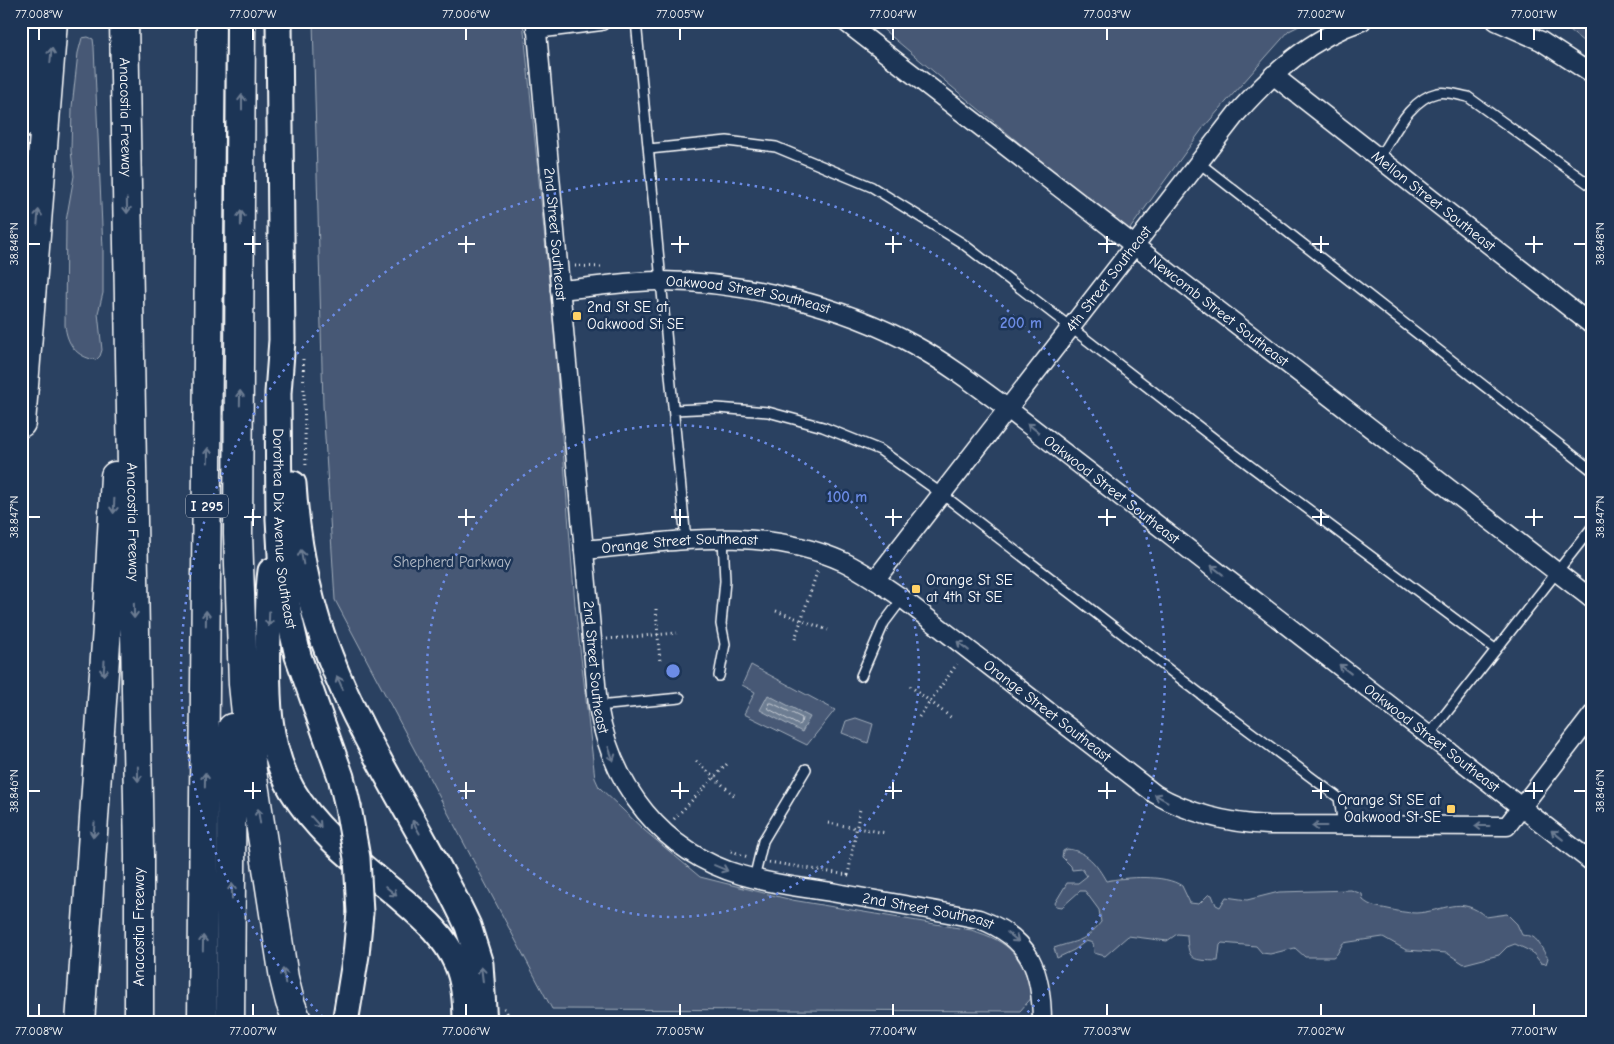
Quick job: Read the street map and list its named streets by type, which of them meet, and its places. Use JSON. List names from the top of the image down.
{
  "streets": {
    "main road": ["Anacostia Freeway", "I 295", "Dorothea Dix Avenue Southeast"],
    "street": [
      "Mellon Street Southeast",
      "2nd Street Southeast",
      "4th Street Southeast",
      "Oakwood Street Southeast",
      "Newcomb Street Southeast",
      "Orange Street Southeast"
    ]
  },
  "crossings": [
    ["Mellon Street Southeast", "4th Street Southeast"],
    ["2nd Street Southeast", "Oakwood Street Southeast"],
    ["2nd Street Southeast", "Orange Street Southeast"],
    ["4th Street Southeast", "Oakwood Street Southeast"],
    ["4th Street Southeast", "Newcomb Street Southeast"],
    ["4th Street Southeast", "Orange Street Southeast"],
    ["Oakwood Street Southeast", "Orange Street Southeast"]
  ],
  "one_way": ["2nd Street Southeast", "Oakwood Street Southeast", "Orange Street Southeast"],
  "parks": ["Shepherd Parkway"],
  "places": {
    "transit": ["2nd St SE at Oakwood St SE", "Orange St SE at 4th St SE", "Orange St SE at Oakwood St SE"]
  },
  "coordinates": [
    "77.008°W",
    "77.007°W",
    "77.006°W",
    "77.005°W",
    "77.004°W",
    "77.003°W",
    "77.002°W",
    "77.001°W",
    "38.848°N",
    "38.847°N",
    "38.846°N"
  ],
  "rings": ["200 m", "100 m"]
}
